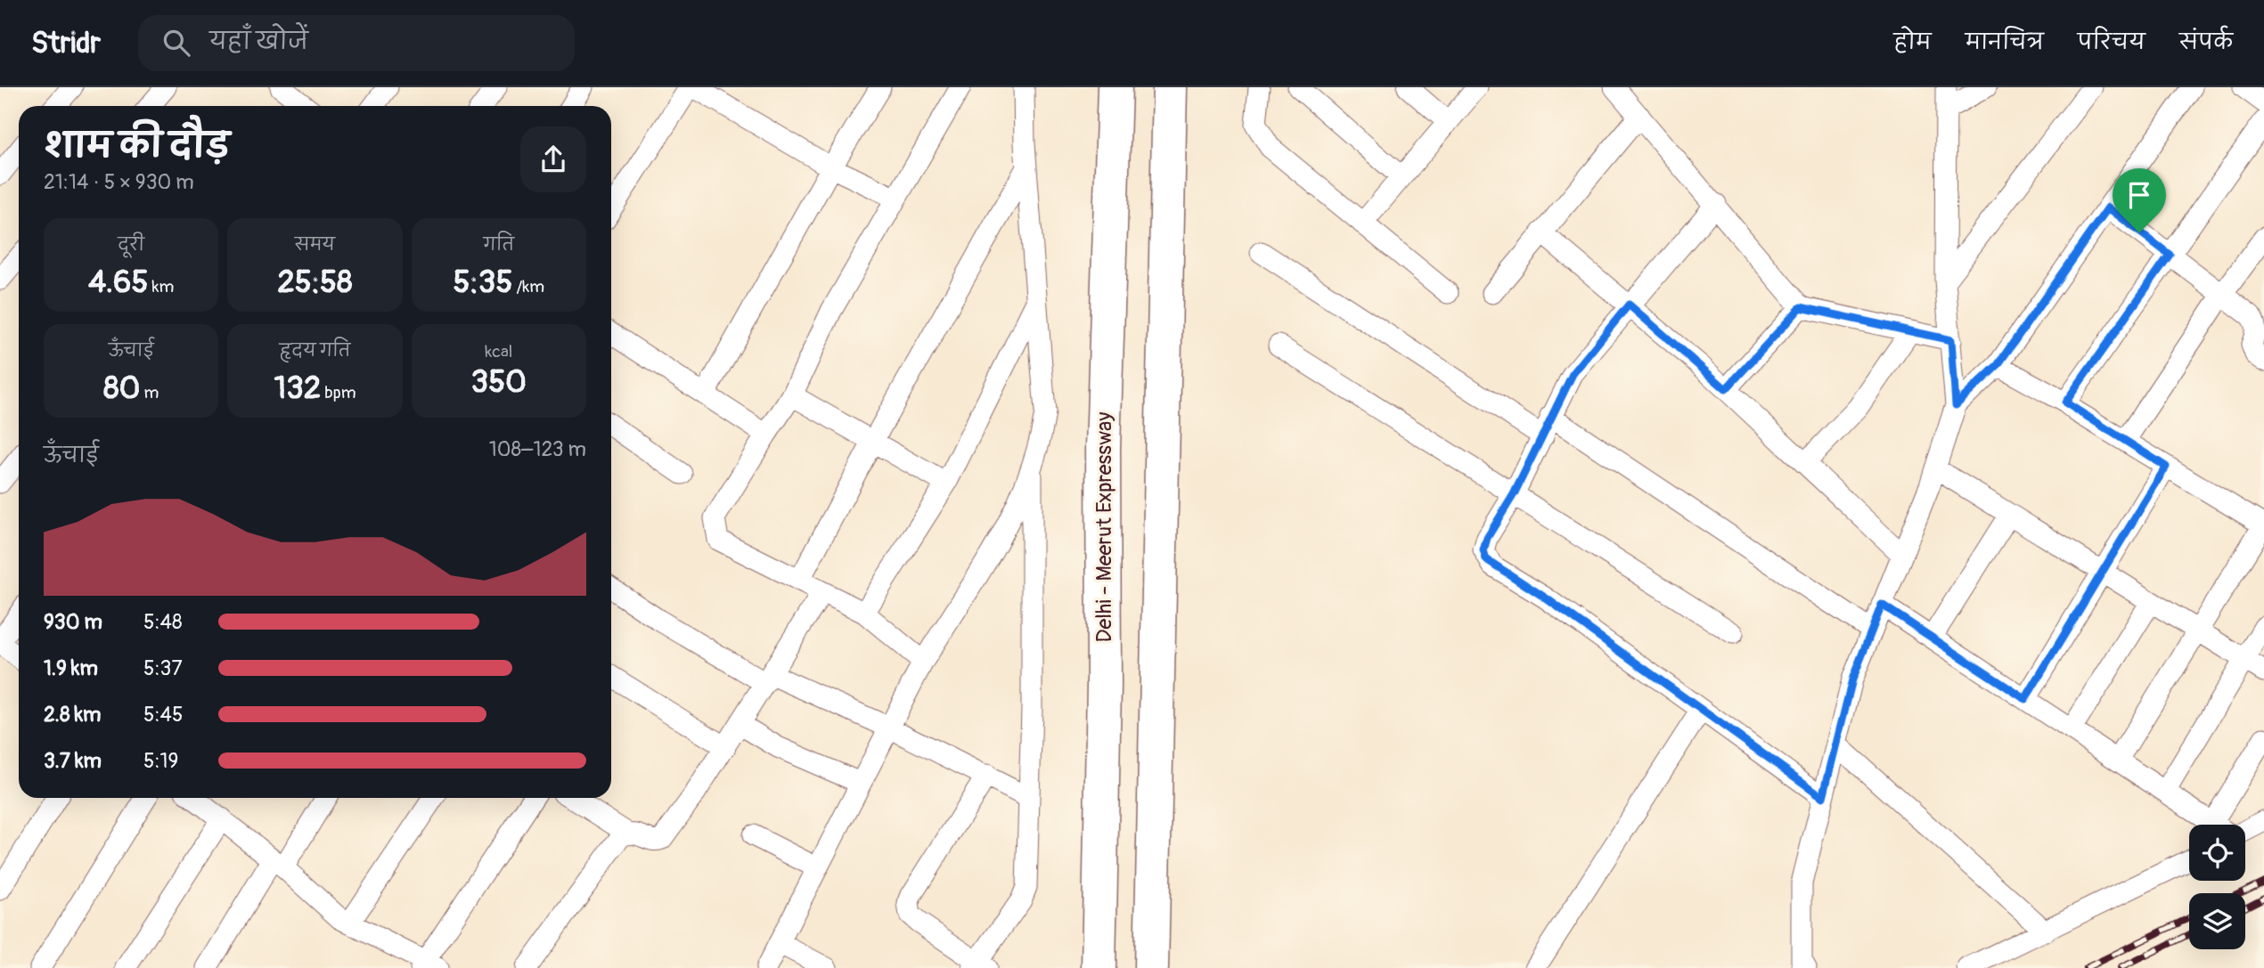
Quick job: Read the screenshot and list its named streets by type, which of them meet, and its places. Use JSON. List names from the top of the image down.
{
  "streets": {
    "highway": ["Delhi - Meerut Expressway"]
  },
  "page": {
    "header": "Stridr",
    "search": "यहाँ खोजें",
    "nav": [
      "होम",
      "मानचित्र",
      "परिचय",
      "संपर्क"
    ],
    "heading": ["शाम की दौड़", "21:14 · 5 × 930 m"],
    "stats": [
      ["दूरी", "4.65 km"],
      ["समय", "25:58"],
      ["गति", "5:35 /km"],
      ["ऊँचाई", "80 m"],
      ["हृदय गति", "132 bpm"],
      ["kcal", "350"]
    ],
    "chart": ["ऊँचाई", "108–123 m"],
    "list": [
      {
        "name": "930 m",
        "note": "5:48"
      },
      {
        "name": "1.9 km",
        "note": "5:37"
      },
      {
        "name": "2.8 km",
        "note": "5:45"
      },
      {
        "name": "3.7 km",
        "note": "5:19"
      }
    ]
  }
}
